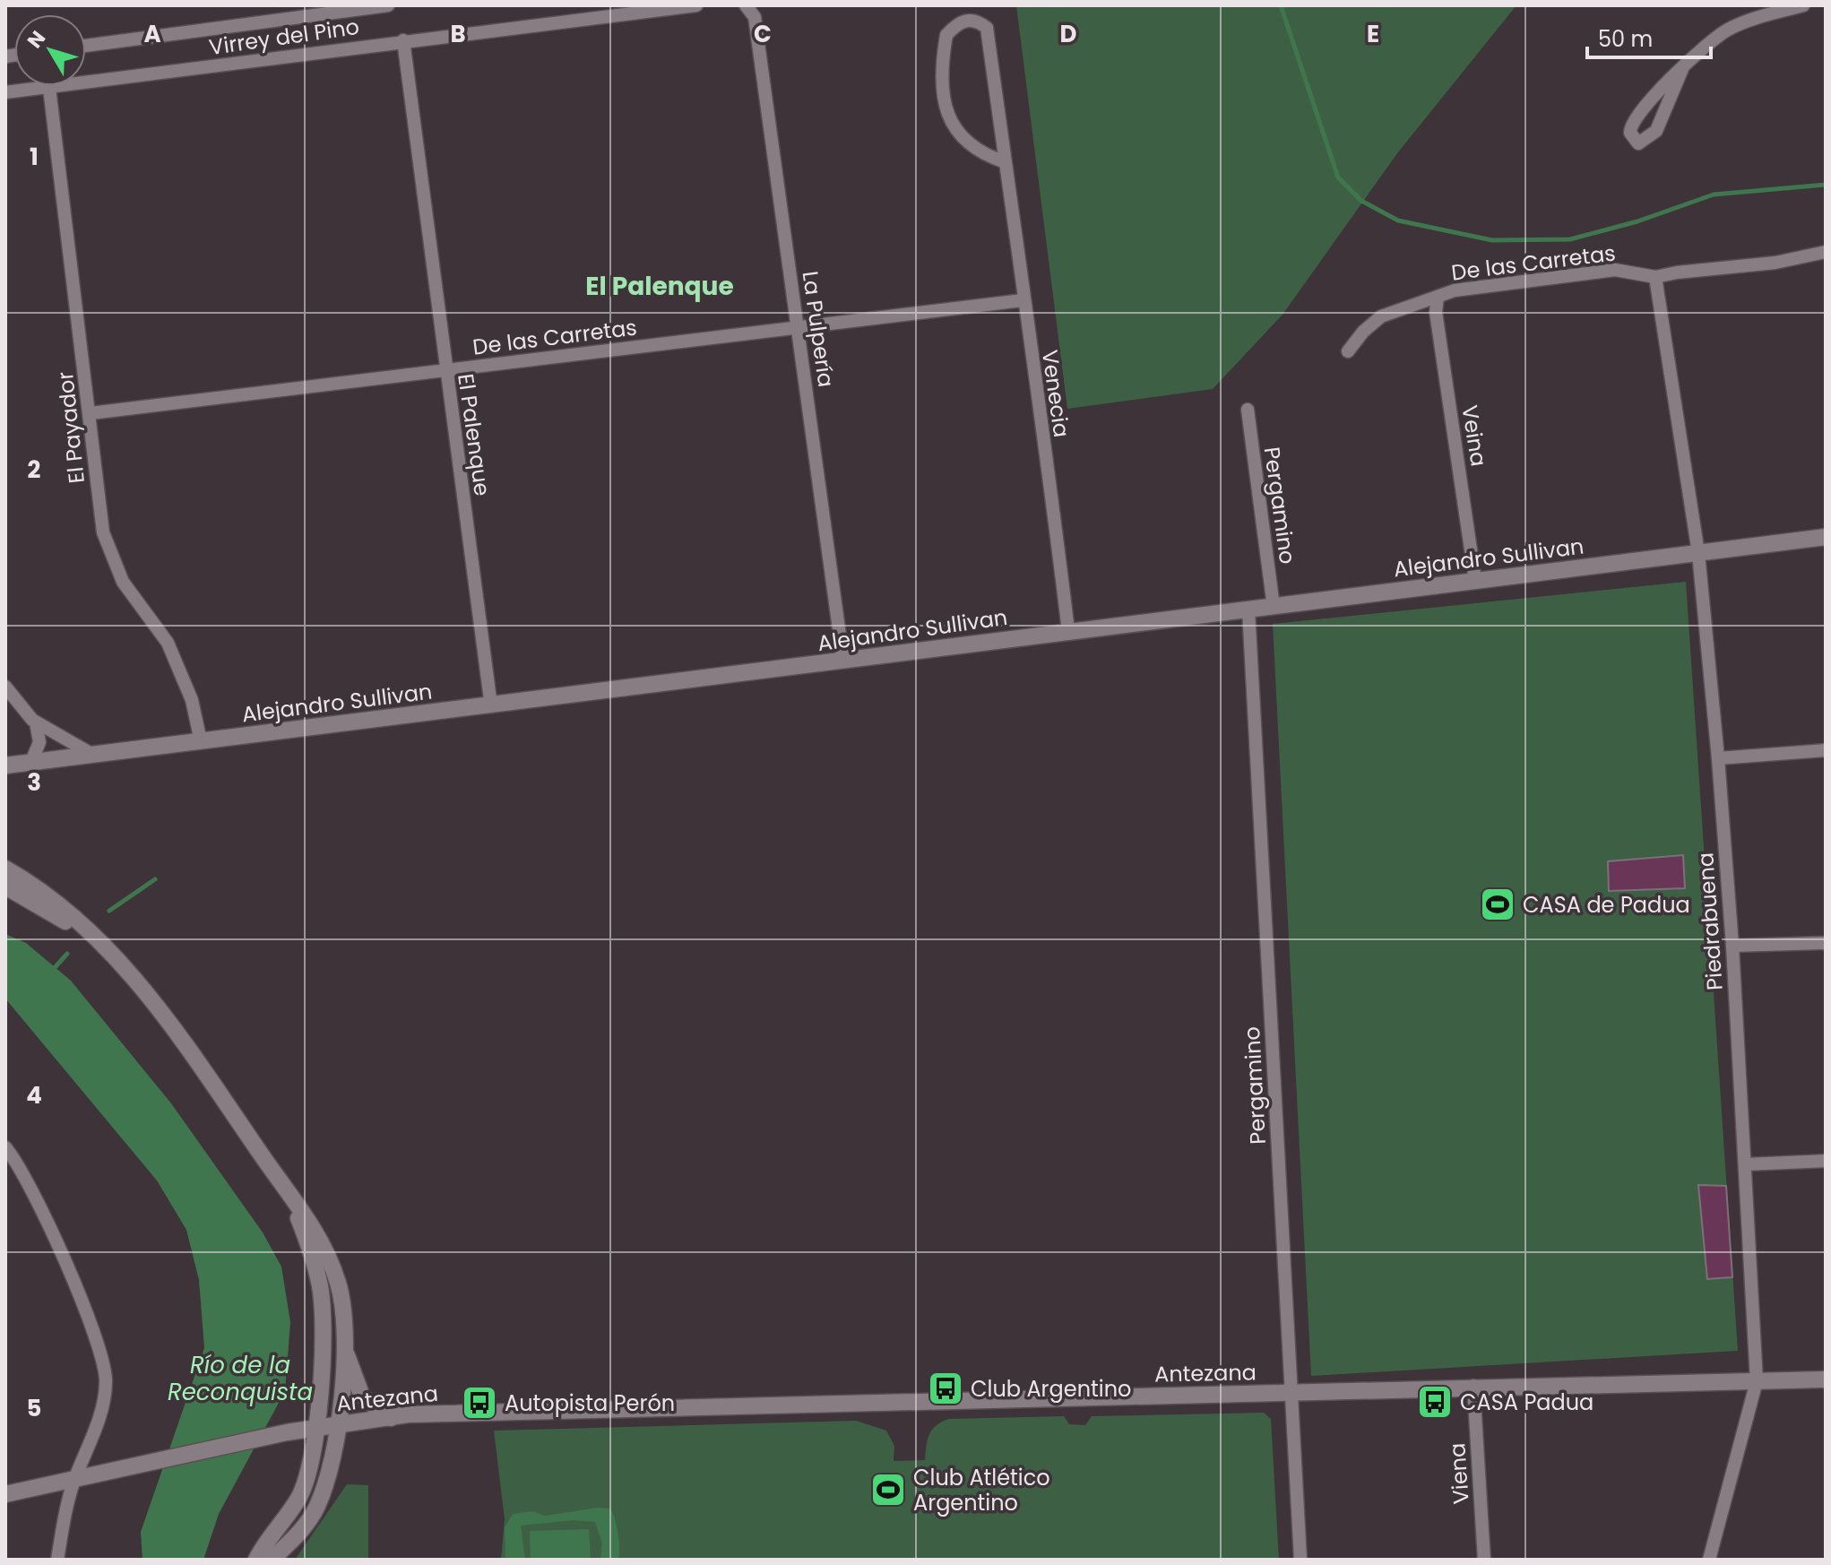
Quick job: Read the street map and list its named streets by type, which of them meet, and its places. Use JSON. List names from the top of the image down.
{
  "streets": {
    "street": [
      "Virrey del Pino",
      "De las Carretas",
      "La Pulpería",
      "Venecia",
      "El Payador",
      "El Palenque",
      "Veina",
      "Pergamino",
      "Alejandro Sullivan",
      "Piedrabuena",
      "Antezana",
      "Viena"
    ]
  },
  "crossings": [
    ["Virrey del Pino", "El Payador"],
    ["Virrey del Pino", "El Palenque"],
    ["De las Carretas", "La Pulpería"],
    ["De las Carretas", "Venecia"],
    ["De las Carretas", "El Payador"],
    ["De las Carretas", "El Palenque"],
    ["De las Carretas", "Veina"],
    ["De las Carretas", "Piedrabuena"],
    ["La Pulpería", "Alejandro Sullivan"],
    ["Venecia", "Alejandro Sullivan"],
    ["El Payador", "Alejandro Sullivan"],
    ["El Palenque", "Alejandro Sullivan"],
    ["Veina", "Alejandro Sullivan"],
    ["Pergamino", "Alejandro Sullivan"],
    ["Pergamino", "Antezana"],
    ["Alejandro Sullivan", "Piedrabuena"],
    ["Piedrabuena", "Antezana"],
    ["Antezana", "Viena"]
  ],
  "districts": ["El Palenque"],
  "water": ["Río de la Reconquista"],
  "places": {
    "sports": ["CASA de Padua", "Club Atlético Argentino"],
    "bus stop": ["Club Argentino", "CASA Padua", "Autopista Perón"]
  },
  "scale_bar": "50 m",
  "north": "top left",
  "grid": {
    "columns": [
      "A",
      "B",
      "C",
      "D",
      "E"
    ],
    "rows": [
      "1",
      "2",
      "3",
      "4",
      "5"
    ]
  }
}
